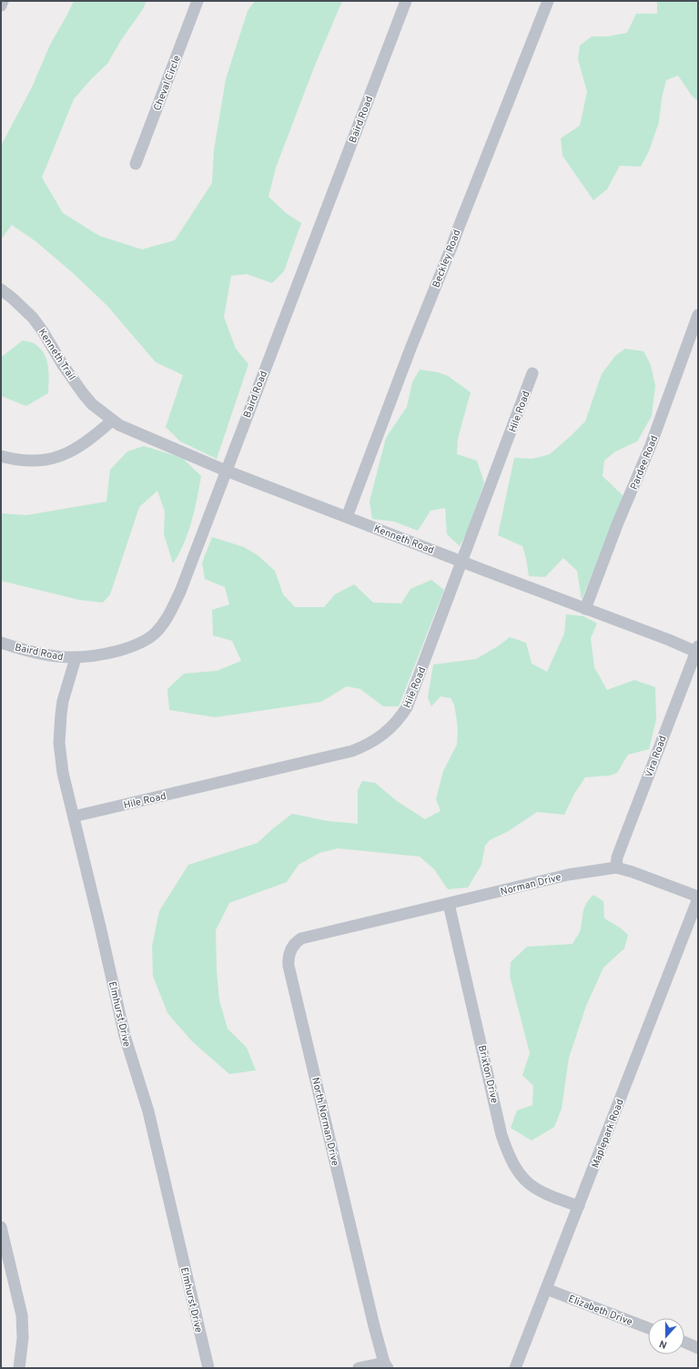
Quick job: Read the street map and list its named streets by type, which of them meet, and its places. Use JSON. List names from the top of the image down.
{
  "streets": {
    "street": [
      "Cheval Circle",
      "Baird Road",
      "Beckley Road",
      "Kenneth Trail",
      "Hile Road",
      "Pardee Road",
      "Kenneth Road",
      "Vira Road",
      "Norman Drive",
      "Elmhurst Drive",
      "Brixton Drive",
      "North Norman Drive",
      "Maplepark Road",
      "Elizabeth Drive"
    ]
  },
  "crossings": [
    ["Baird Road", "Kenneth Road"],
    ["Baird Road", "Elmhurst Drive"],
    ["Beckley Road", "Kenneth Road"],
    ["Kenneth Trail", "Kenneth Road"],
    ["Hile Road", "Kenneth Road"],
    ["Hile Road", "Elmhurst Drive"],
    ["Pardee Road", "Kenneth Road"],
    ["Kenneth Road", "Vira Road"],
    ["Vira Road", "Norman Drive"],
    ["Norman Drive", "Brixton Drive"],
    ["Norman Drive", "North Norman Drive"],
    ["Norman Drive", "Maplepark Road"],
    ["Brixton Drive", "Maplepark Road"],
    ["Maplepark Road", "Elizabeth Drive"]
  ],
  "north": "bottom"
}
